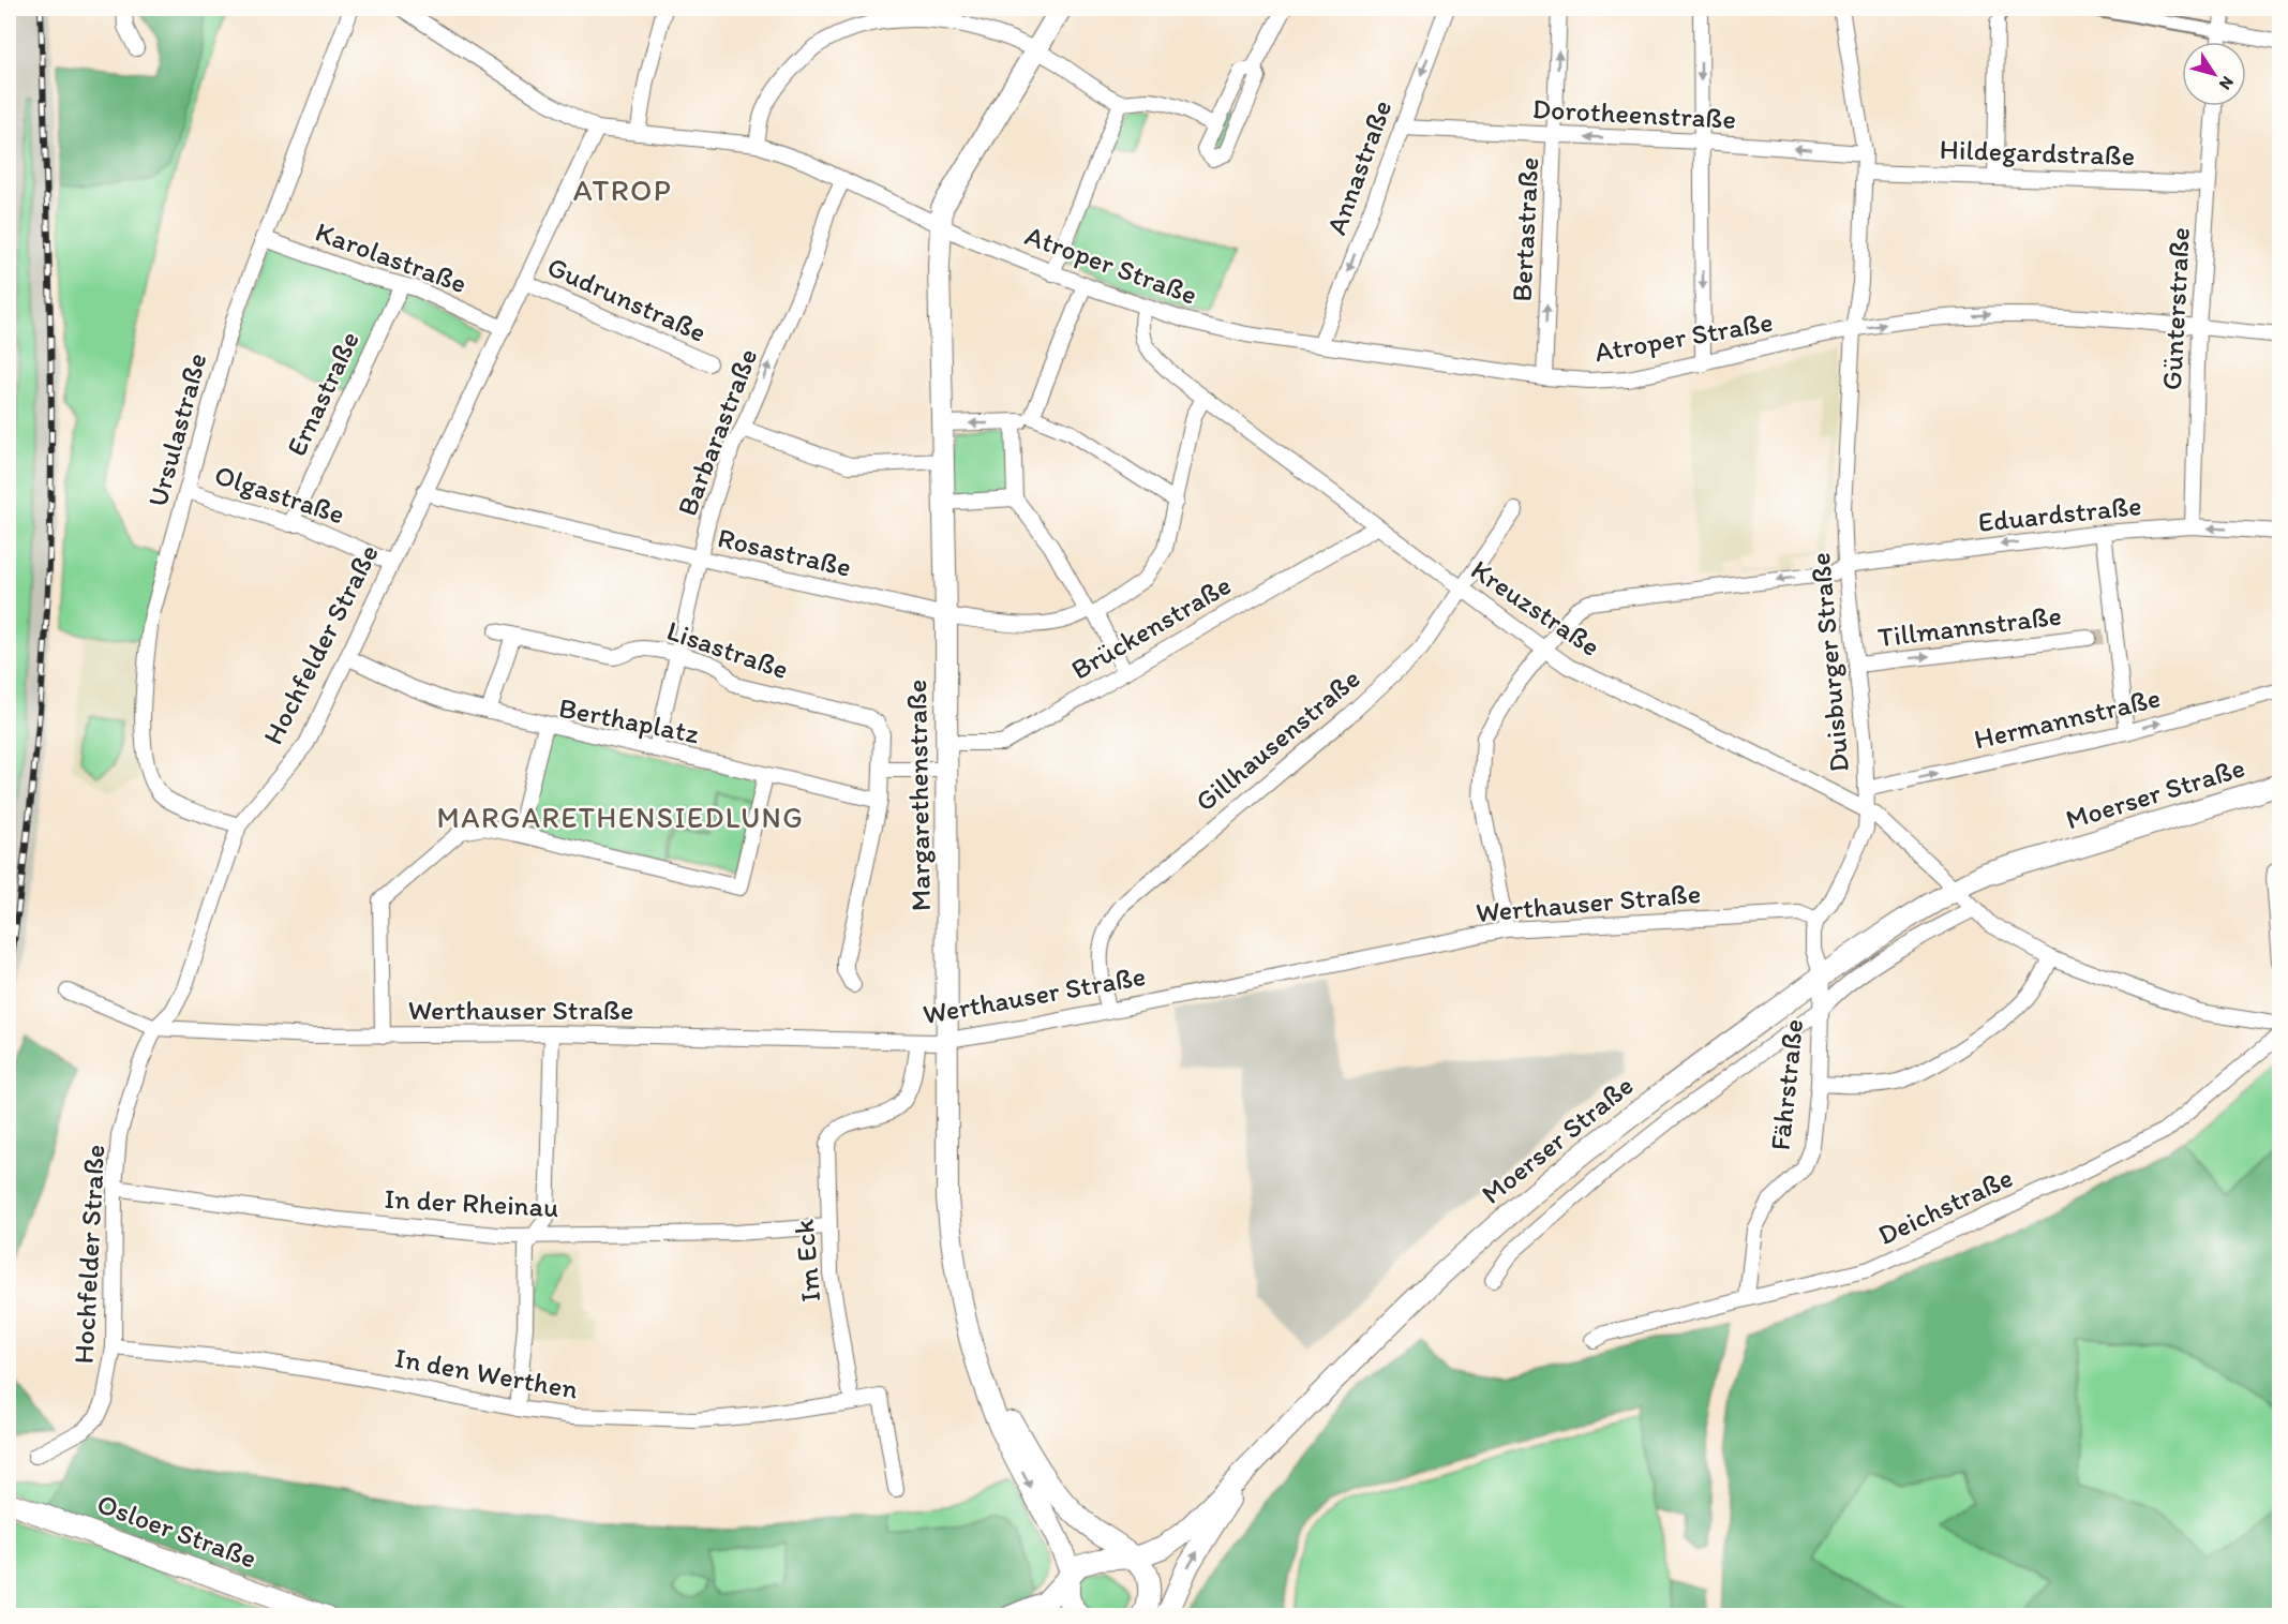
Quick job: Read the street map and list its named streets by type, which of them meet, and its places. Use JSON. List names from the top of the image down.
{
  "streets": {
    "main road": ["Moerser Straße", "Margarethenstraße", "Osloer Straße"],
    "street": [
      "Dorotheenstraße",
      "Hildegardstraße",
      "Annastraße",
      "Bertastraße",
      "Karolastraße",
      "Atroper Straße",
      "Gudrunstraße",
      "Günterstraße",
      "Ernastraße",
      "Ursulastraße",
      "Barbarastraße",
      "Olgastraße",
      "Eduardstraße",
      "Rosastraße",
      "Kreuzstraße",
      "Tillmannstraße",
      "Brückenstraße",
      "Hochfelder Straße",
      "Lisastraße",
      "Duisburger Straße",
      "Hermannstraße",
      "Berthaplatz",
      "Gillhausenstraße",
      "Werthauser Straße",
      "Fährstraße",
      "In der Rheinau",
      "Deichstraße",
      "Im Eck",
      "In den Werthen"
    ]
  },
  "crossings": [
    ["Dorotheenstraße", "Annastraße"],
    ["Dorotheenstraße", "Bertastraße"],
    ["Dorotheenstraße", "Duisburger Straße"],
    ["Hildegardstraße", "Günterstraße"],
    ["Hildegardstraße", "Duisburger Straße"],
    ["Annastraße", "Atroper Straße"],
    ["Bertastraße", "Atroper Straße"],
    ["Karolastraße", "Ernastraße"],
    ["Karolastraße", "Ursulastraße"],
    ["Karolastraße", "Hochfelder Straße"],
    ["Atroper Straße", "Günterstraße"],
    ["Atroper Straße", "Barbarastraße"],
    ["Atroper Straße", "Kreuzstraße"],
    ["Atroper Straße", "Hochfelder Straße"],
    ["Atroper Straße", "Duisburger Straße"],
    ["Atroper Straße", "Margarethenstraße"],
    ["Gudrunstraße", "Hochfelder Straße"],
    ["Günterstraße", "Eduardstraße"],
    ["Ernastraße", "Olgastraße"],
    ["Ursulastraße", "Olgastraße"],
    ["Ursulastraße", "Hochfelder Straße"],
    ["Barbarastraße", "Rosastraße"],
    ["Barbarastraße", "Lisastraße"],
    ["Barbarastraße", "Berthaplatz"],
    ["Olgastraße", "Hochfelder Straße"],
    ["Eduardstraße", "Kreuzstraße"],
    ["Eduardstraße", "Duisburger Straße"],
    ["Eduardstraße", "Werthauser Straße"],
    ["Rosastraße", "Kreuzstraße"],
    ["Rosastraße", "Hochfelder Straße"],
    ["Rosastraße", "Margarethenstraße"],
    ["Kreuzstraße", "Brückenstraße"],
    ["Kreuzstraße", "Duisburger Straße"],
    ["Kreuzstraße", "Gillhausenstraße"],
    ["Kreuzstraße", "Moerser Straße"],
    ["Tillmannstraße", "Duisburger Straße"],
    ["Brückenstraße", "Margarethenstraße"],
    ["Hochfelder Straße", "Werthauser Straße"],
    ["Hochfelder Straße", "In der Rheinau"],
    ["Hochfelder Straße", "In den Werthen"],
    ["Lisastraße", "Berthaplatz"],
    ["Duisburger Straße", "Hermannstraße"],
    ["Duisburger Straße", "Werthauser Straße"],
    ["Gillhausenstraße", "Werthauser Straße"],
    ["Moerser Straße", "Margarethenstraße"],
    ["Moerser Straße", "Fährstraße"],
    ["Margarethenstraße", "Werthauser Straße"],
    ["Werthauser Straße", "Im Eck"],
    ["Fährstraße", "Deichstraße"],
    ["In der Rheinau", "Im Eck"],
    ["Im Eck", "In den Werthen"]
  ],
  "one_way": [
    "Dorotheenstraße",
    "Annastraße",
    "Bertastraße",
    "Barbarastraße",
    "Eduardstraße",
    "Tillmannstraße",
    "Hermannstraße"
  ],
  "districts": ["ATROP", "MARGARETHENSIEDLUNG"],
  "north": "bottom right"
}
